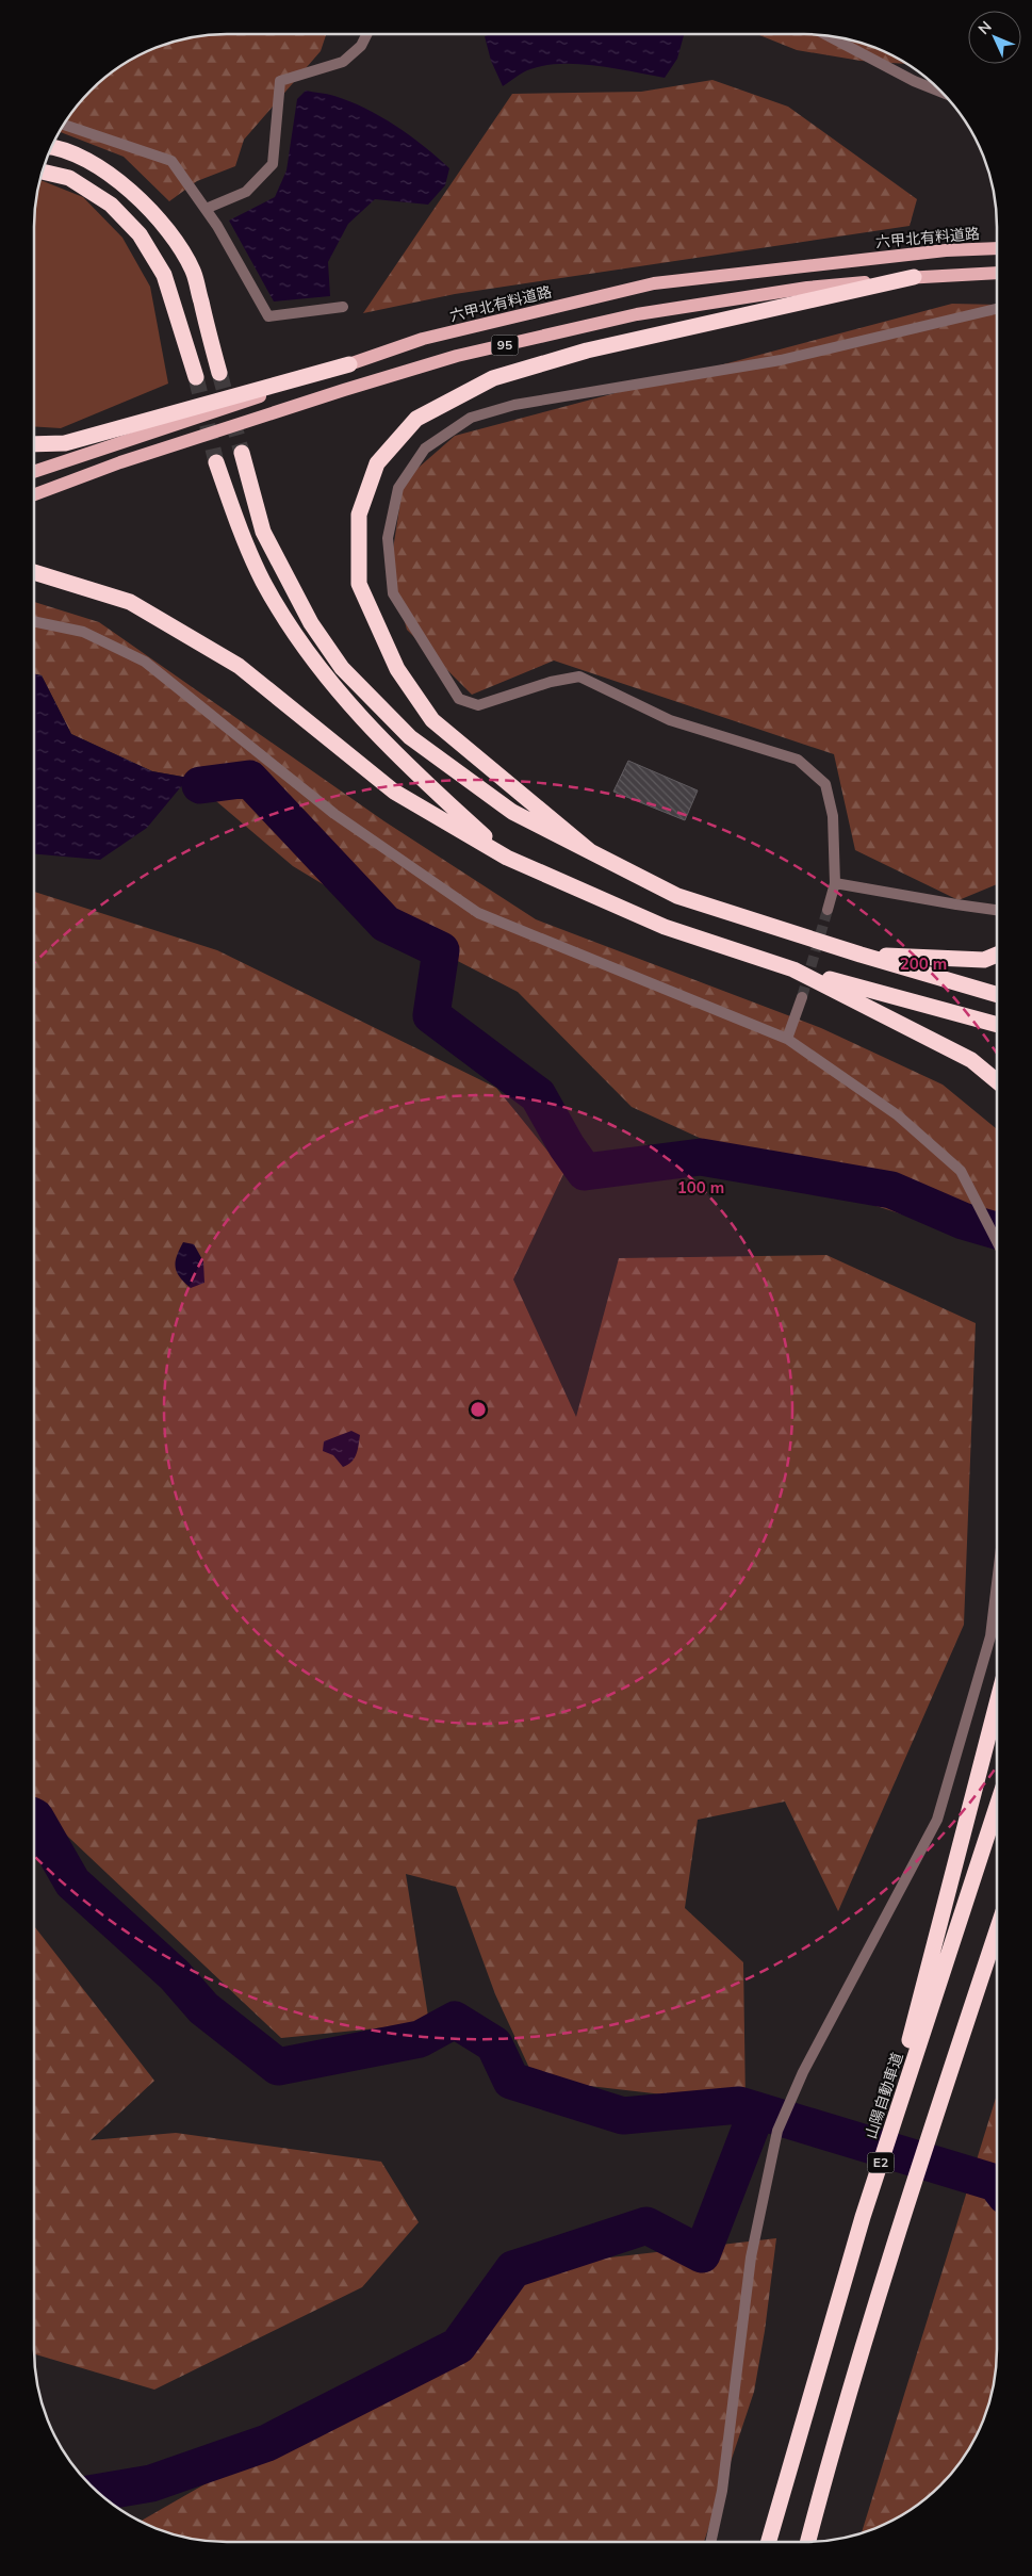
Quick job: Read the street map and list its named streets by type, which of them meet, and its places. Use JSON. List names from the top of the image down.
{
  "streets": {
    "highway": ["山陽自動車道", "E2"],
    "main road": ["六甲北有料道路", "95"]
  },
  "north": "top left",
  "rings": ["200 m", "100 m"]
}
